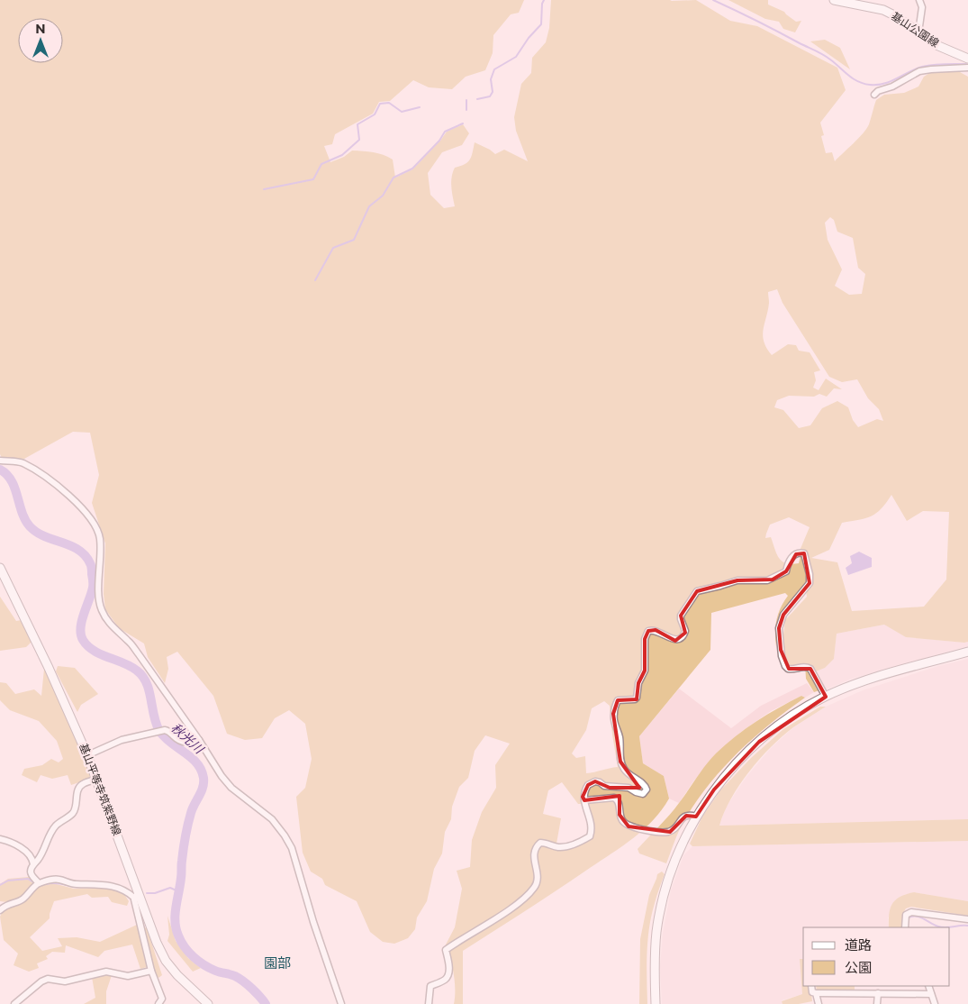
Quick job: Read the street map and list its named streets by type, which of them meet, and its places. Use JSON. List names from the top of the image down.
{
  "streets": {
    "main road": ["基山公園線", "基山平等寺筑紫野線"]
  },
  "districts": ["園部"],
  "water": ["秋光川"],
  "legend": ["道路", "公園"],
  "north": "top"
}
